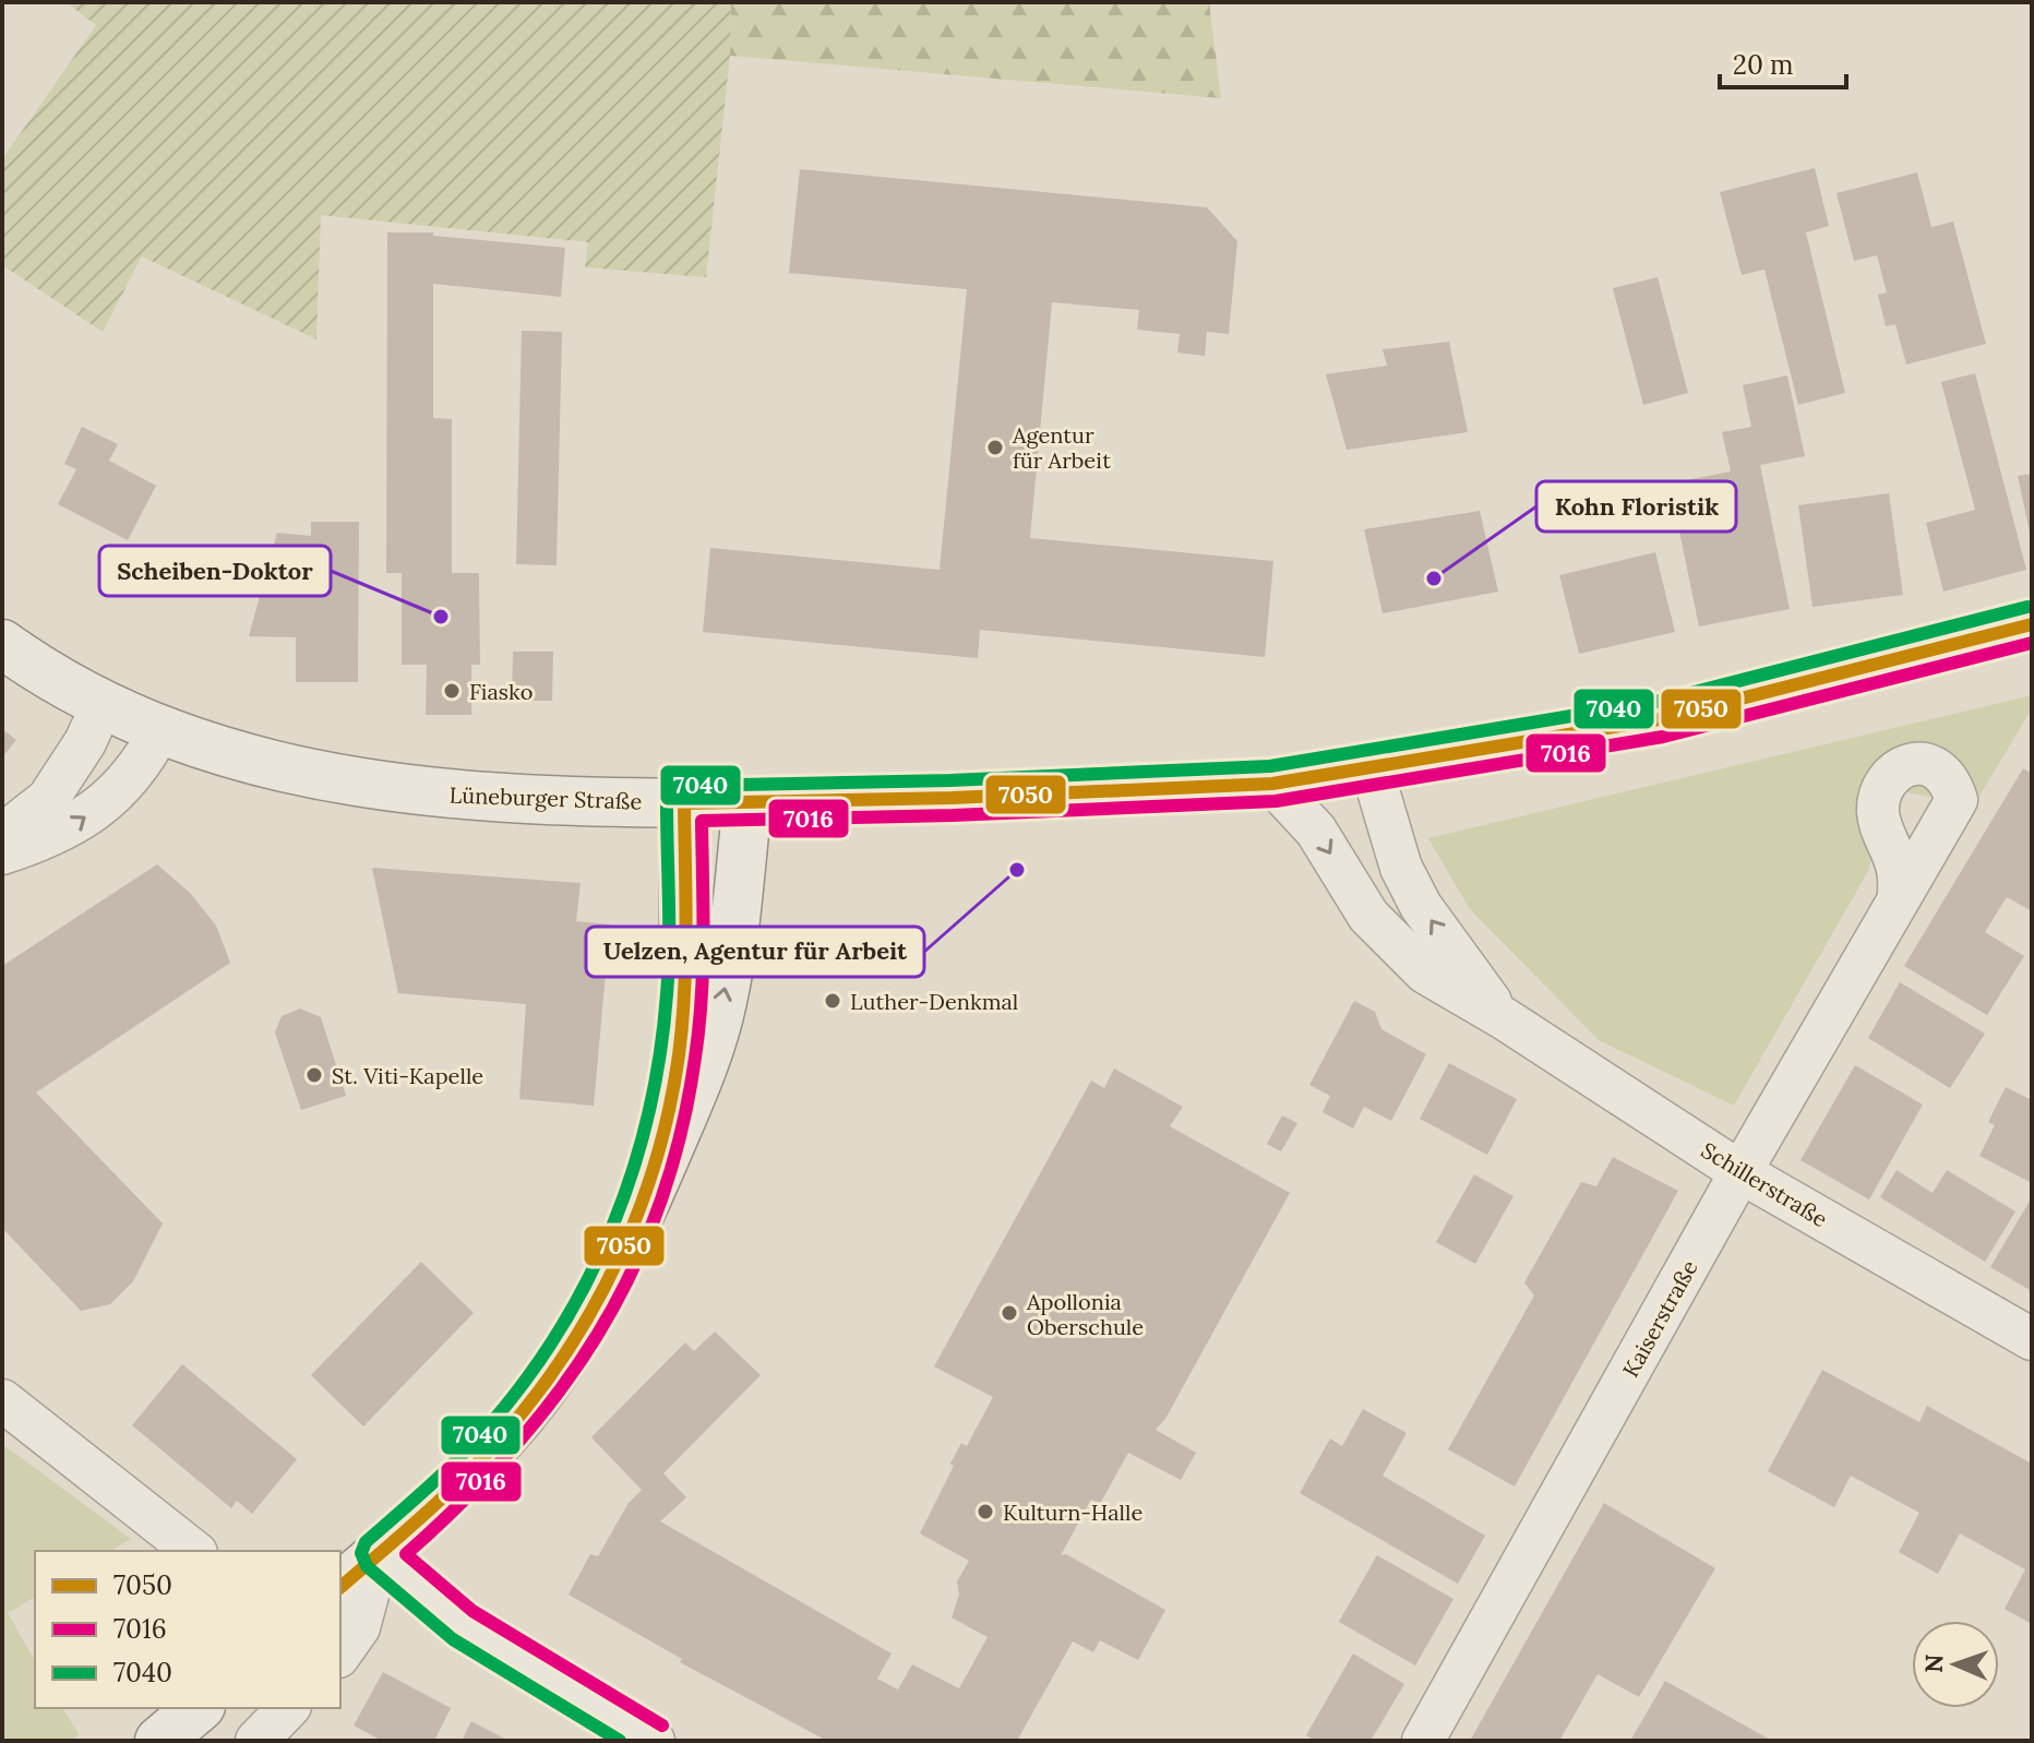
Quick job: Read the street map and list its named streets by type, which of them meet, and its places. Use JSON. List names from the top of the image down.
{
  "streets": {
    "main road": ["Lüneburger Straße"],
    "street": ["Schillerstraße", "Kaiserstraße"]
  },
  "crossings": [
    ["Lüneburger Straße", "Schillerstraße"],
    ["Schillerstraße", "Kaiserstraße"]
  ],
  "places": [
    "Agentur für Arbeit",
    "Kohn Floristik",
    "Scheiben-Doktor",
    "Fiasko",
    "Uelzen, Agentur für Arbeit",
    "Luther-Denkmal",
    "St. Viti-Kapelle",
    "Apollonia Oberschule",
    "Kulturn-Halle"
  ],
  "lines": ["transit line 7040", "transit line 7050", "transit line 7016"],
  "legend": ["7050", "7016", "7040"],
  "scale_bar": "20 m",
  "north": "left"
}
